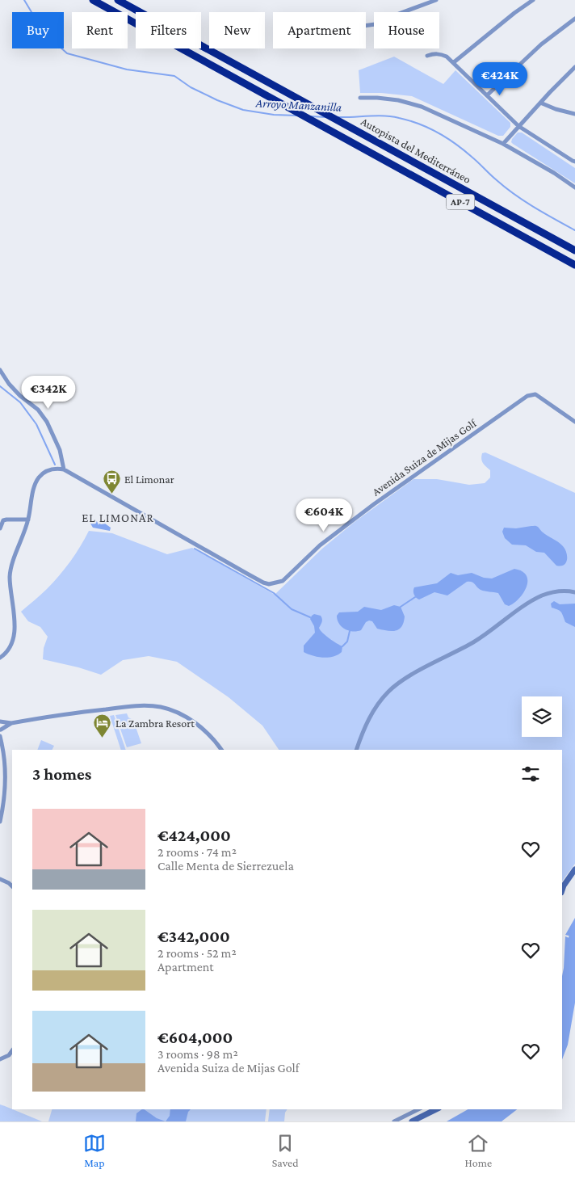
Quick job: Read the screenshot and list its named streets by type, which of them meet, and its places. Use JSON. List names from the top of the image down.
{
  "streets": {
    "highway": ["Autopista del Mediterráneo", "AP-7"],
    "street": ["Avenida Suiza de Mijas Golf"]
  },
  "districts": ["EL LIMONAR"],
  "water": ["Arroyo Manzanilla"],
  "places": {
    "bus stop": ["El Limonar"],
    "hotel": ["La Zambra Resort"]
  },
  "page": {
    "chip": [
      "Buy",
      "Rent",
      "Filters",
      "New",
      "Apartment",
      "House"
    ],
    "price": ["€424K", "€342K", "€604K"],
    "heading": "3 homes",
    "list": [
      {
        "name": "€424,000",
        "note": "2 rooms · 74 m² · Calle Menta de Sierrezuela"
      },
      {
        "name": "€342,000",
        "note": "2 rooms · 52 m² · Apartment"
      },
      {
        "name": "€604,000",
        "note": "3 rooms · 98 m² · Avenida Suiza de Mijas Golf"
      }
    ],
    "tabs": ["Map", "Saved", "Home"]
  }
}
